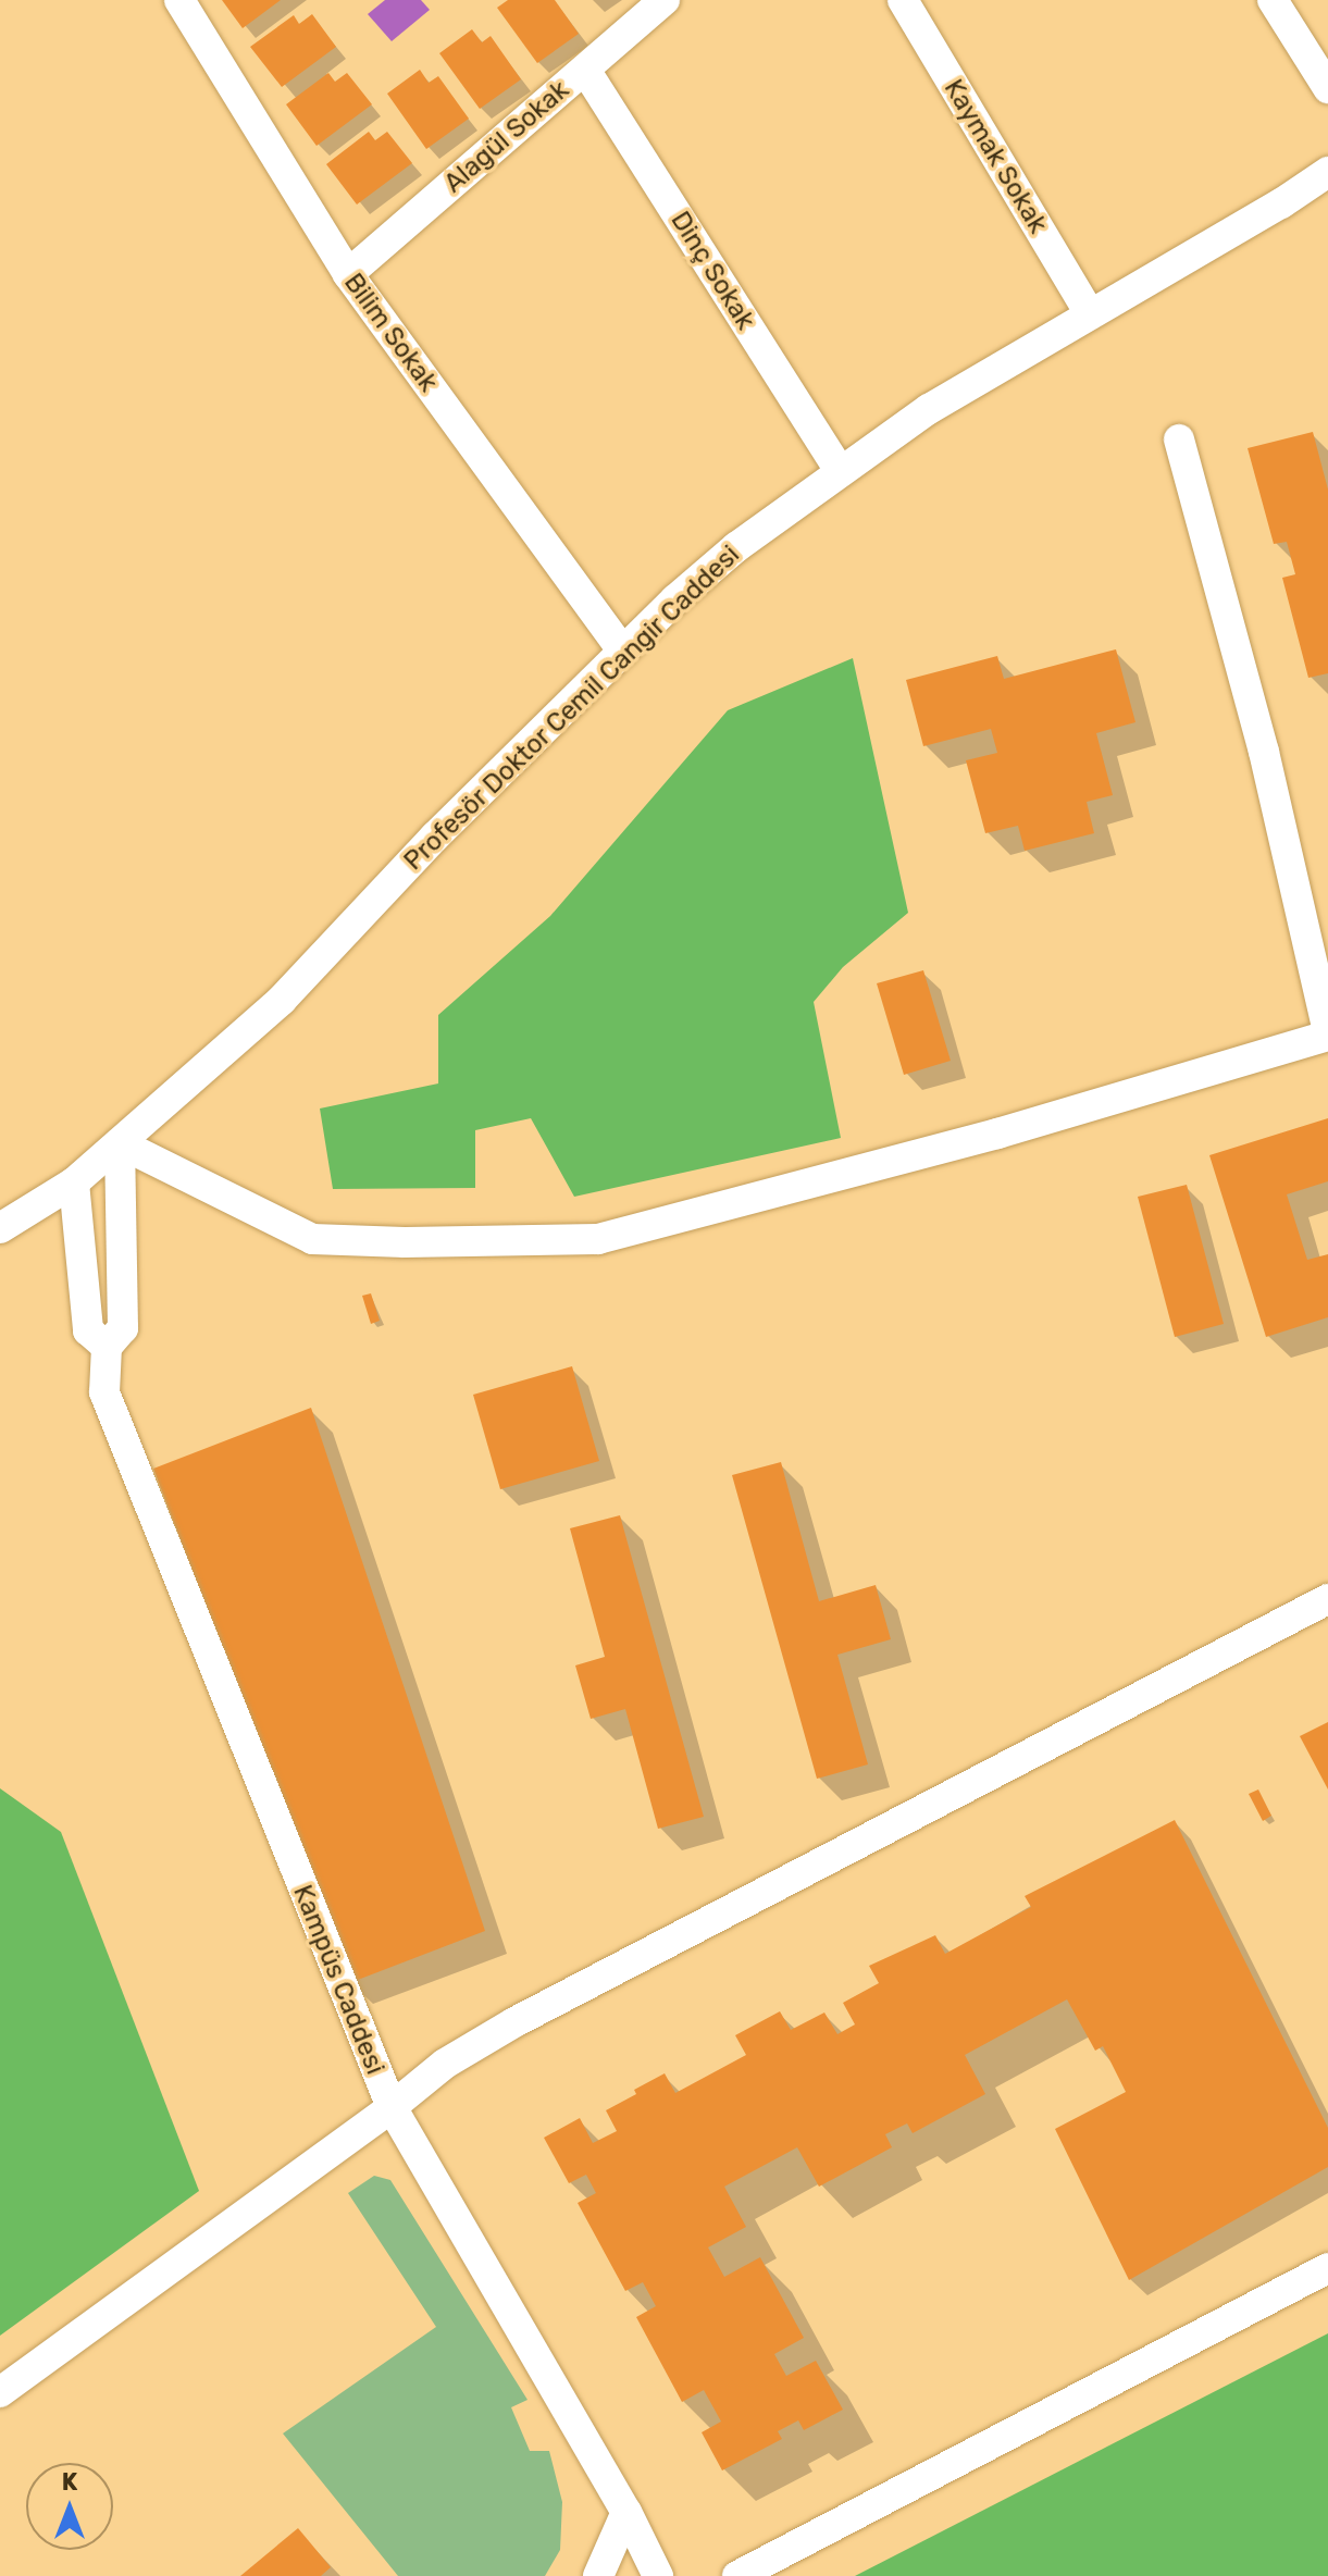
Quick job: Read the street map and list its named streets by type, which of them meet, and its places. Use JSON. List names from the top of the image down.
{
  "streets": {
    "street": [
      "Alagül Sokak",
      "Kaymak Sokak",
      "Dinç Sokak",
      "Bilim Sokak",
      "Profesör Doktor Cemil Cangir Caddesi",
      "Kampüs Caddesi"
    ]
  },
  "crossings": [
    ["Alagül Sokak", "Dinç Sokak"],
    ["Alagül Sokak", "Bilim Sokak"],
    ["Kaymak Sokak", "Profesör Doktor Cemil Cangir Caddesi"],
    ["Dinç Sokak", "Profesör Doktor Cemil Cangir Caddesi"],
    ["Bilim Sokak", "Profesör Doktor Cemil Cangir Caddesi"]
  ],
  "north": "top"
}
